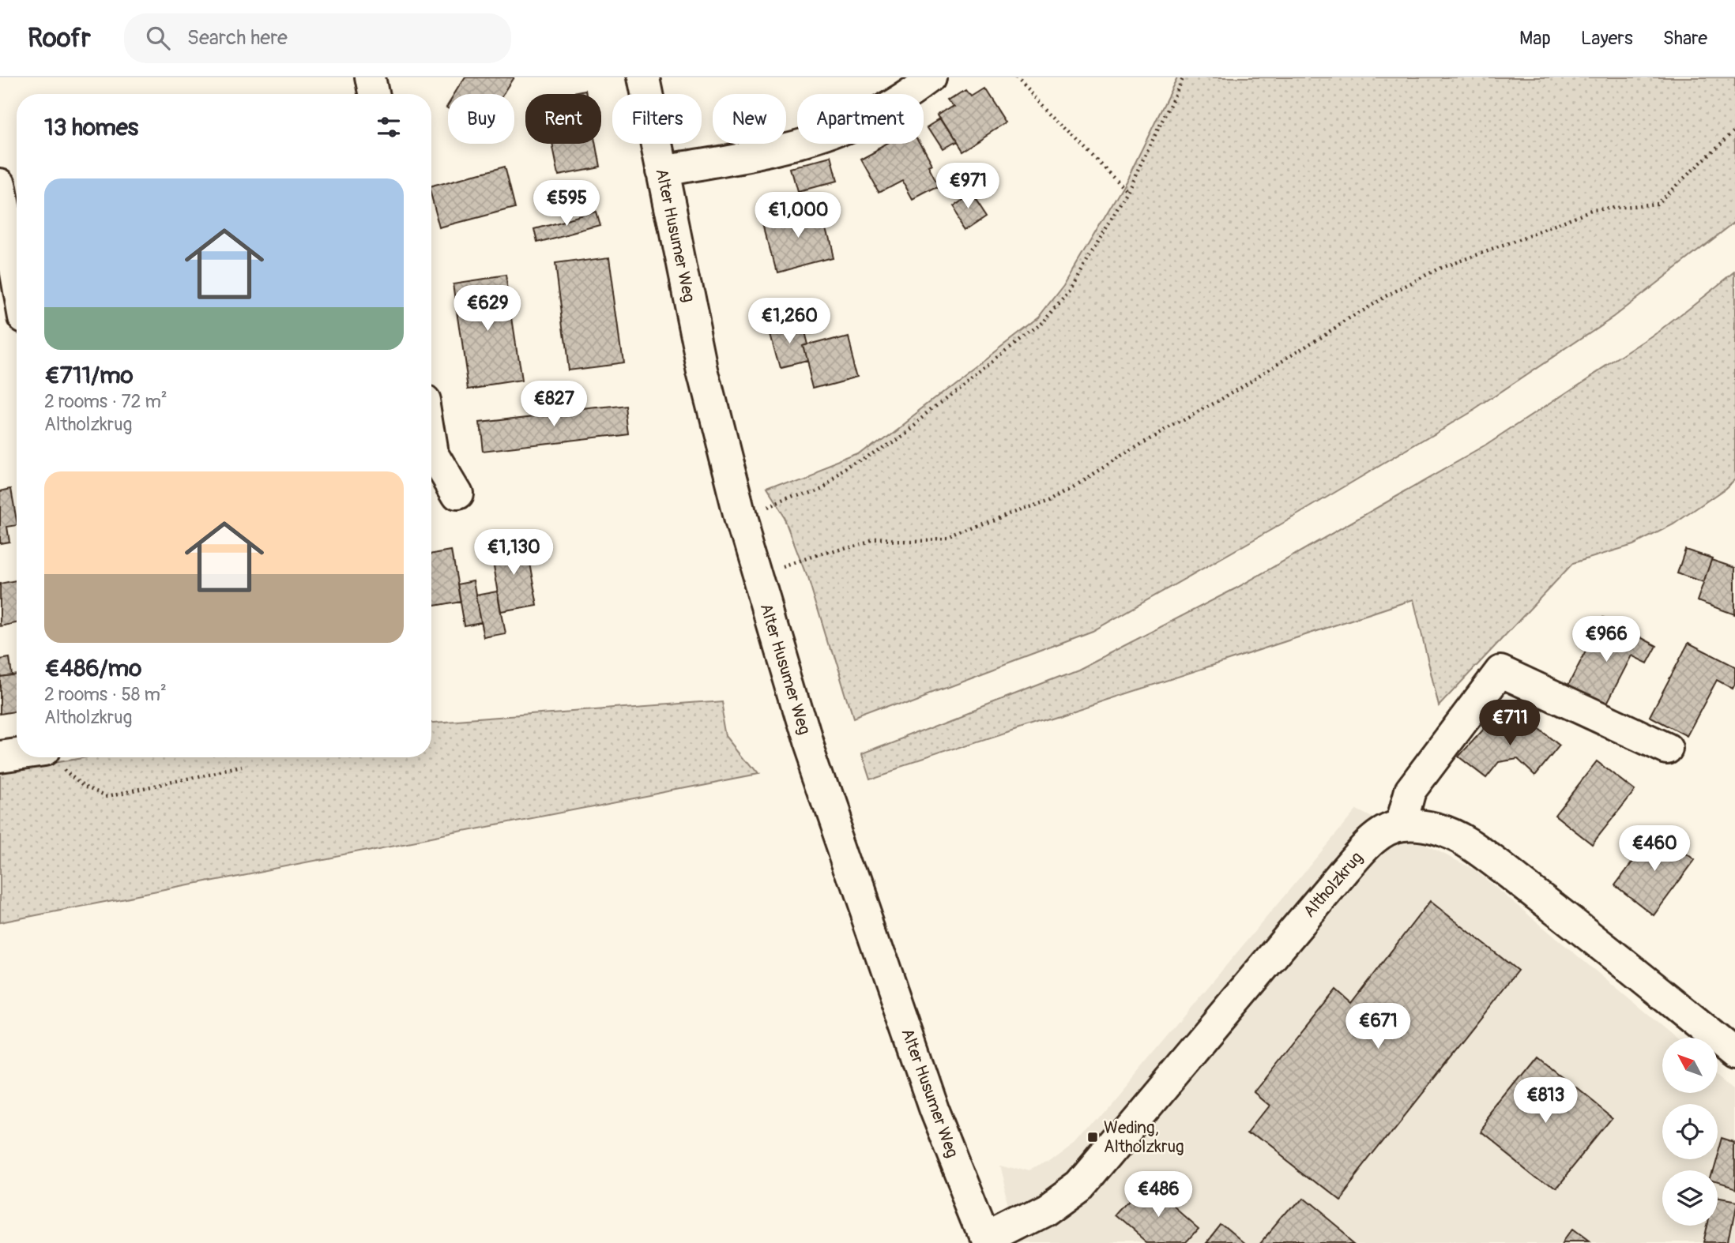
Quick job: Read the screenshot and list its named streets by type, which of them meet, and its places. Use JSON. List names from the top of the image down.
{
  "streets": {
    "street": ["Alter Husumer Weg", "Altholzkrug"]
  },
  "crossings": [
    ["Alter Husumer Weg", "Altholzkrug"]
  ],
  "places": {
    "transit": ["Weding, Altholzkrug"]
  },
  "north": "top left",
  "page": {
    "header": "Roofr",
    "search": "Search here",
    "nav": ["Map", "Layers", "Share"],
    "chip": [
      "Buy",
      "Rent",
      "Filters",
      "New",
      "Apartment"
    ],
    "heading": "13 homes",
    "list": [
      {
        "name": "€711/mo",
        "note": "2 rooms · 72 m² · Altholzkrug"
      },
      {
        "name": "€486/mo",
        "note": "2 rooms · 58 m² · Altholzkrug"
      }
    ],
    "price": [
      "€971",
      "€595",
      "€1,000",
      "€629",
      "€1,260",
      "€827",
      "€1,130",
      "€966",
      "€711",
      "€460",
      "€671",
      "€813",
      "€486"
    ]
  }
}
